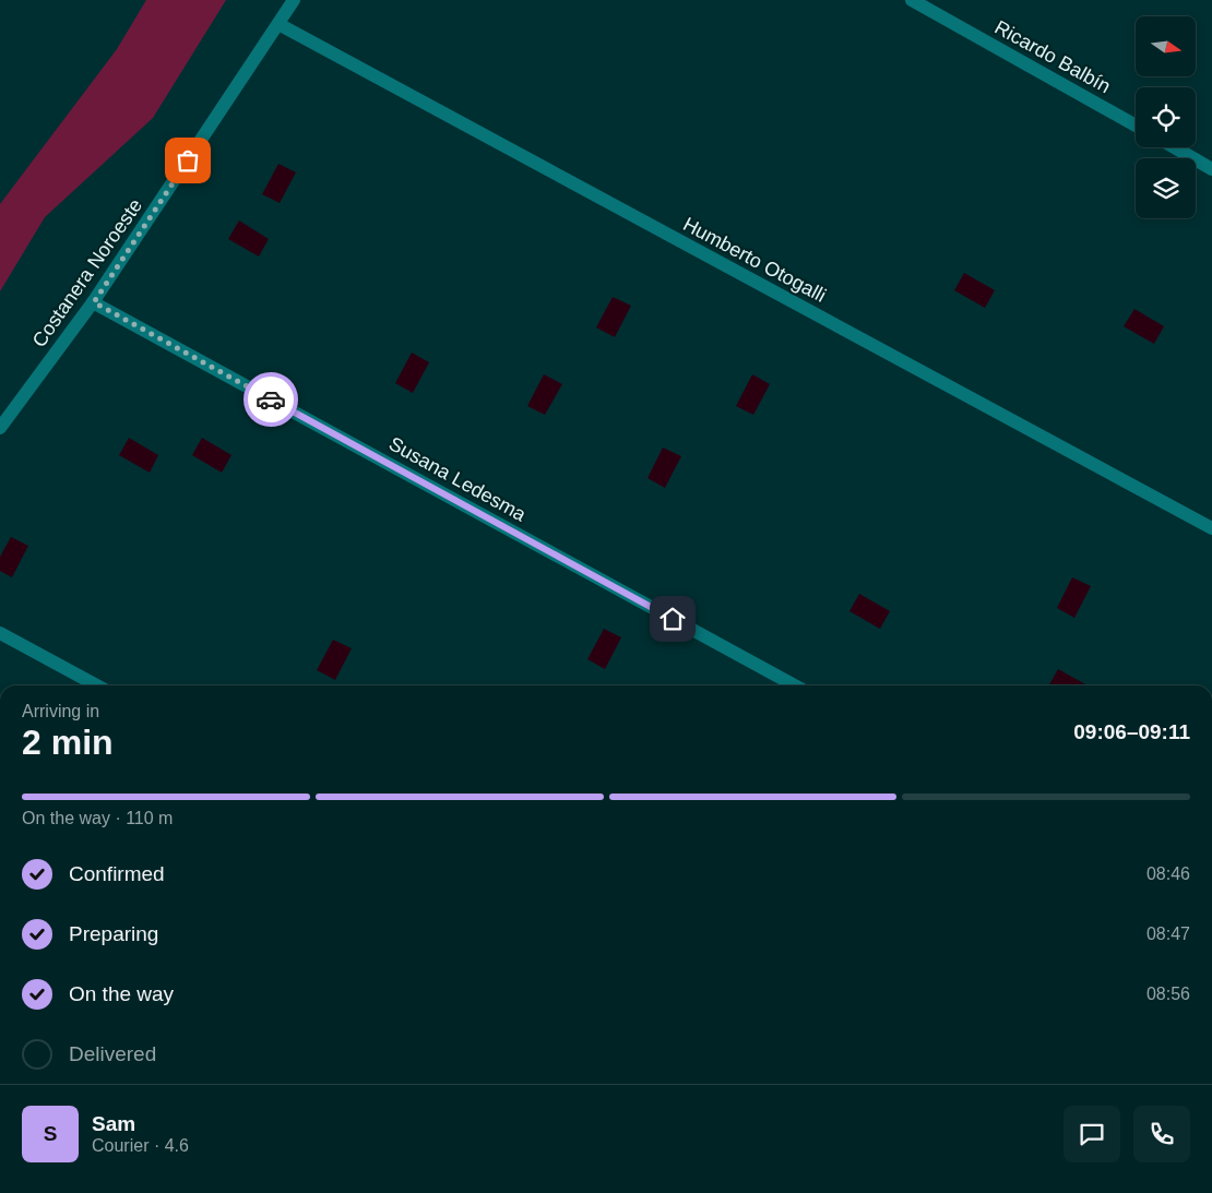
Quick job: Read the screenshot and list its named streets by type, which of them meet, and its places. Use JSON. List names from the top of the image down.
{
  "streets": {
    "street": [
      "Ricardo Balbín",
      "Humberto Otogalli",
      "Costanera Noroeste",
      "Susana Ledesma"
    ]
  },
  "crossings": [
    ["Humberto Otogalli", "Costanera Noroeste"],
    ["Costanera Noroeste", "Susana Ledesma"]
  ],
  "north": "right",
  "page": {
    "heading": ["2 min", "Arriving in", "09:06–09:11"],
    "panel": ["Sam", "Courier · 4.6"],
    "bar": "On the way · 110 m",
    "list": [
      ["Confirmed", "08:46"],
      ["Preparing", "08:47"],
      ["On the way", "08:56"],
      "Delivered"
    ],
    "round": "S"
  }
}
